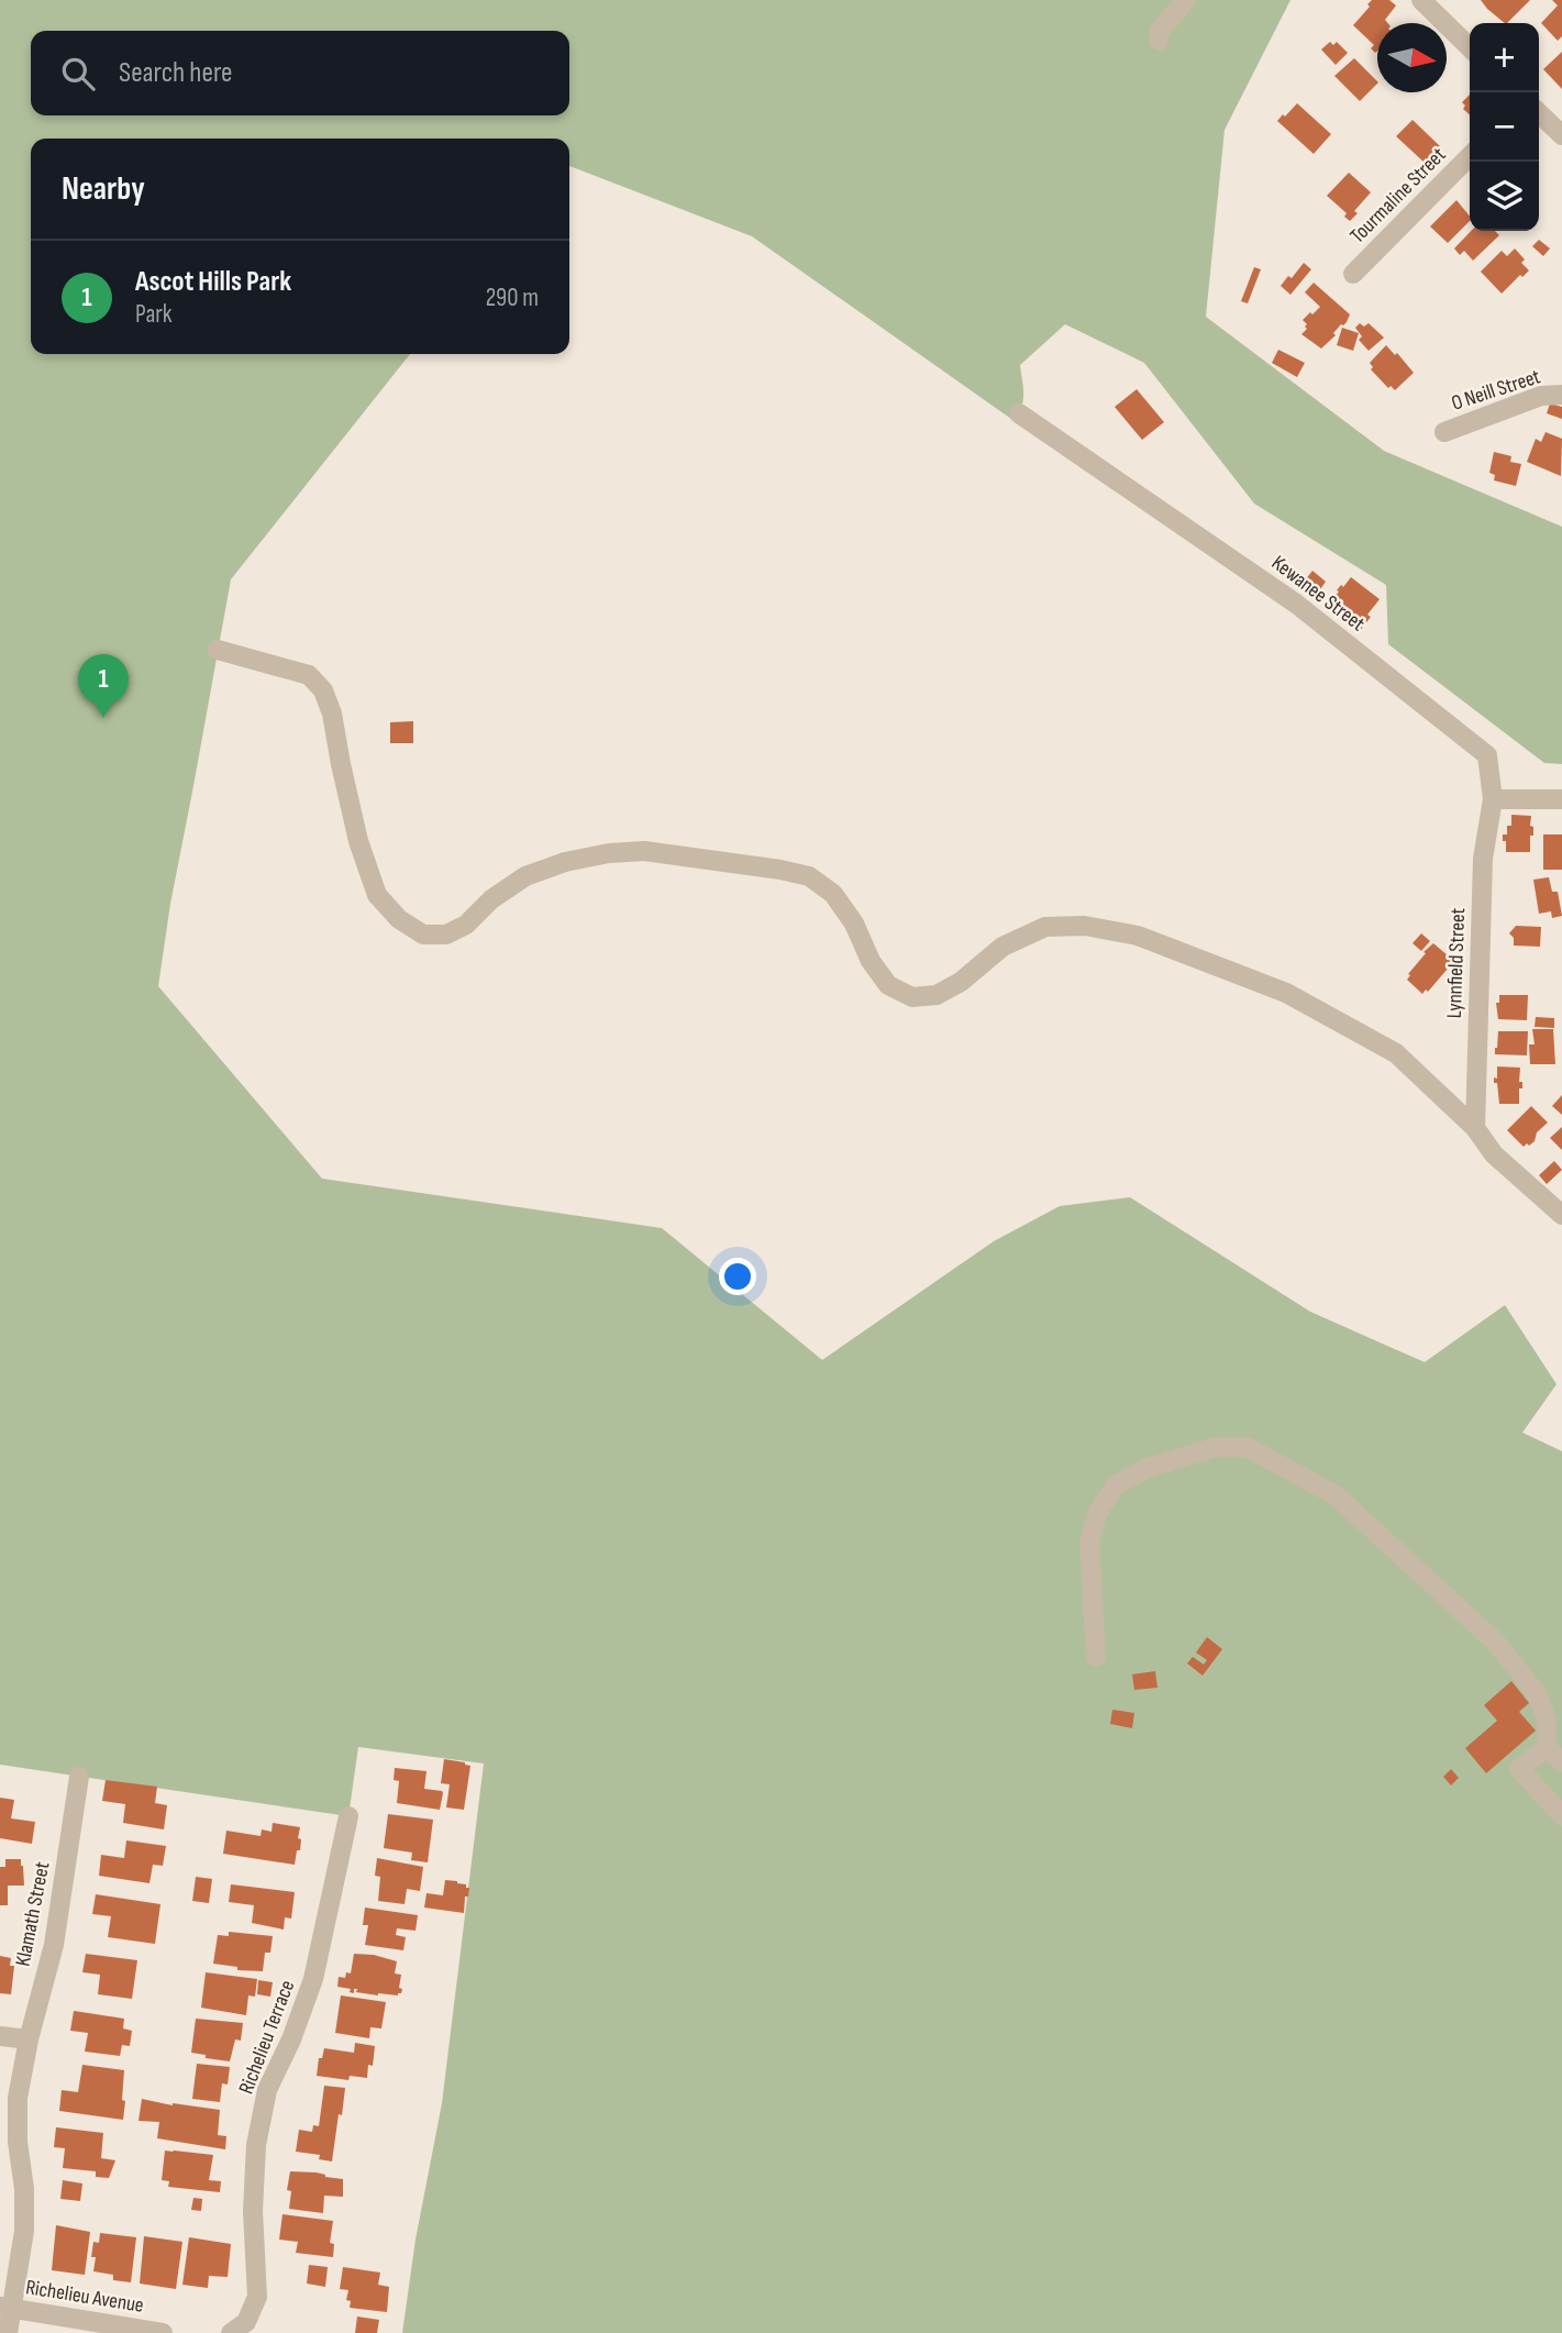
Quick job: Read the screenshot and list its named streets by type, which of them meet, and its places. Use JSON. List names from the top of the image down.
{
  "streets": {
    "street": [
      "Tourmaline Street",
      "O Neill Street",
      "Kewanee Street",
      "Lynnfield Street",
      "Klamath Street",
      "Richelieu Terrace",
      "Richelieu Avenue"
    ]
  },
  "crossings": [
    ["Kewanee Street", "Lynnfield Street"],
    ["Klamath Street", "Richelieu Avenue"]
  ],
  "north": "right",
  "page": {
    "map_buttons": ["+", "−"],
    "search": "Search here",
    "heading": "Nearby",
    "list": [
      {
        "mark": "1",
        "name": "Ascot Hills Park",
        "note": "Park",
        "value": "290 m"
      }
    ],
    "pins": "1"
  }
}
